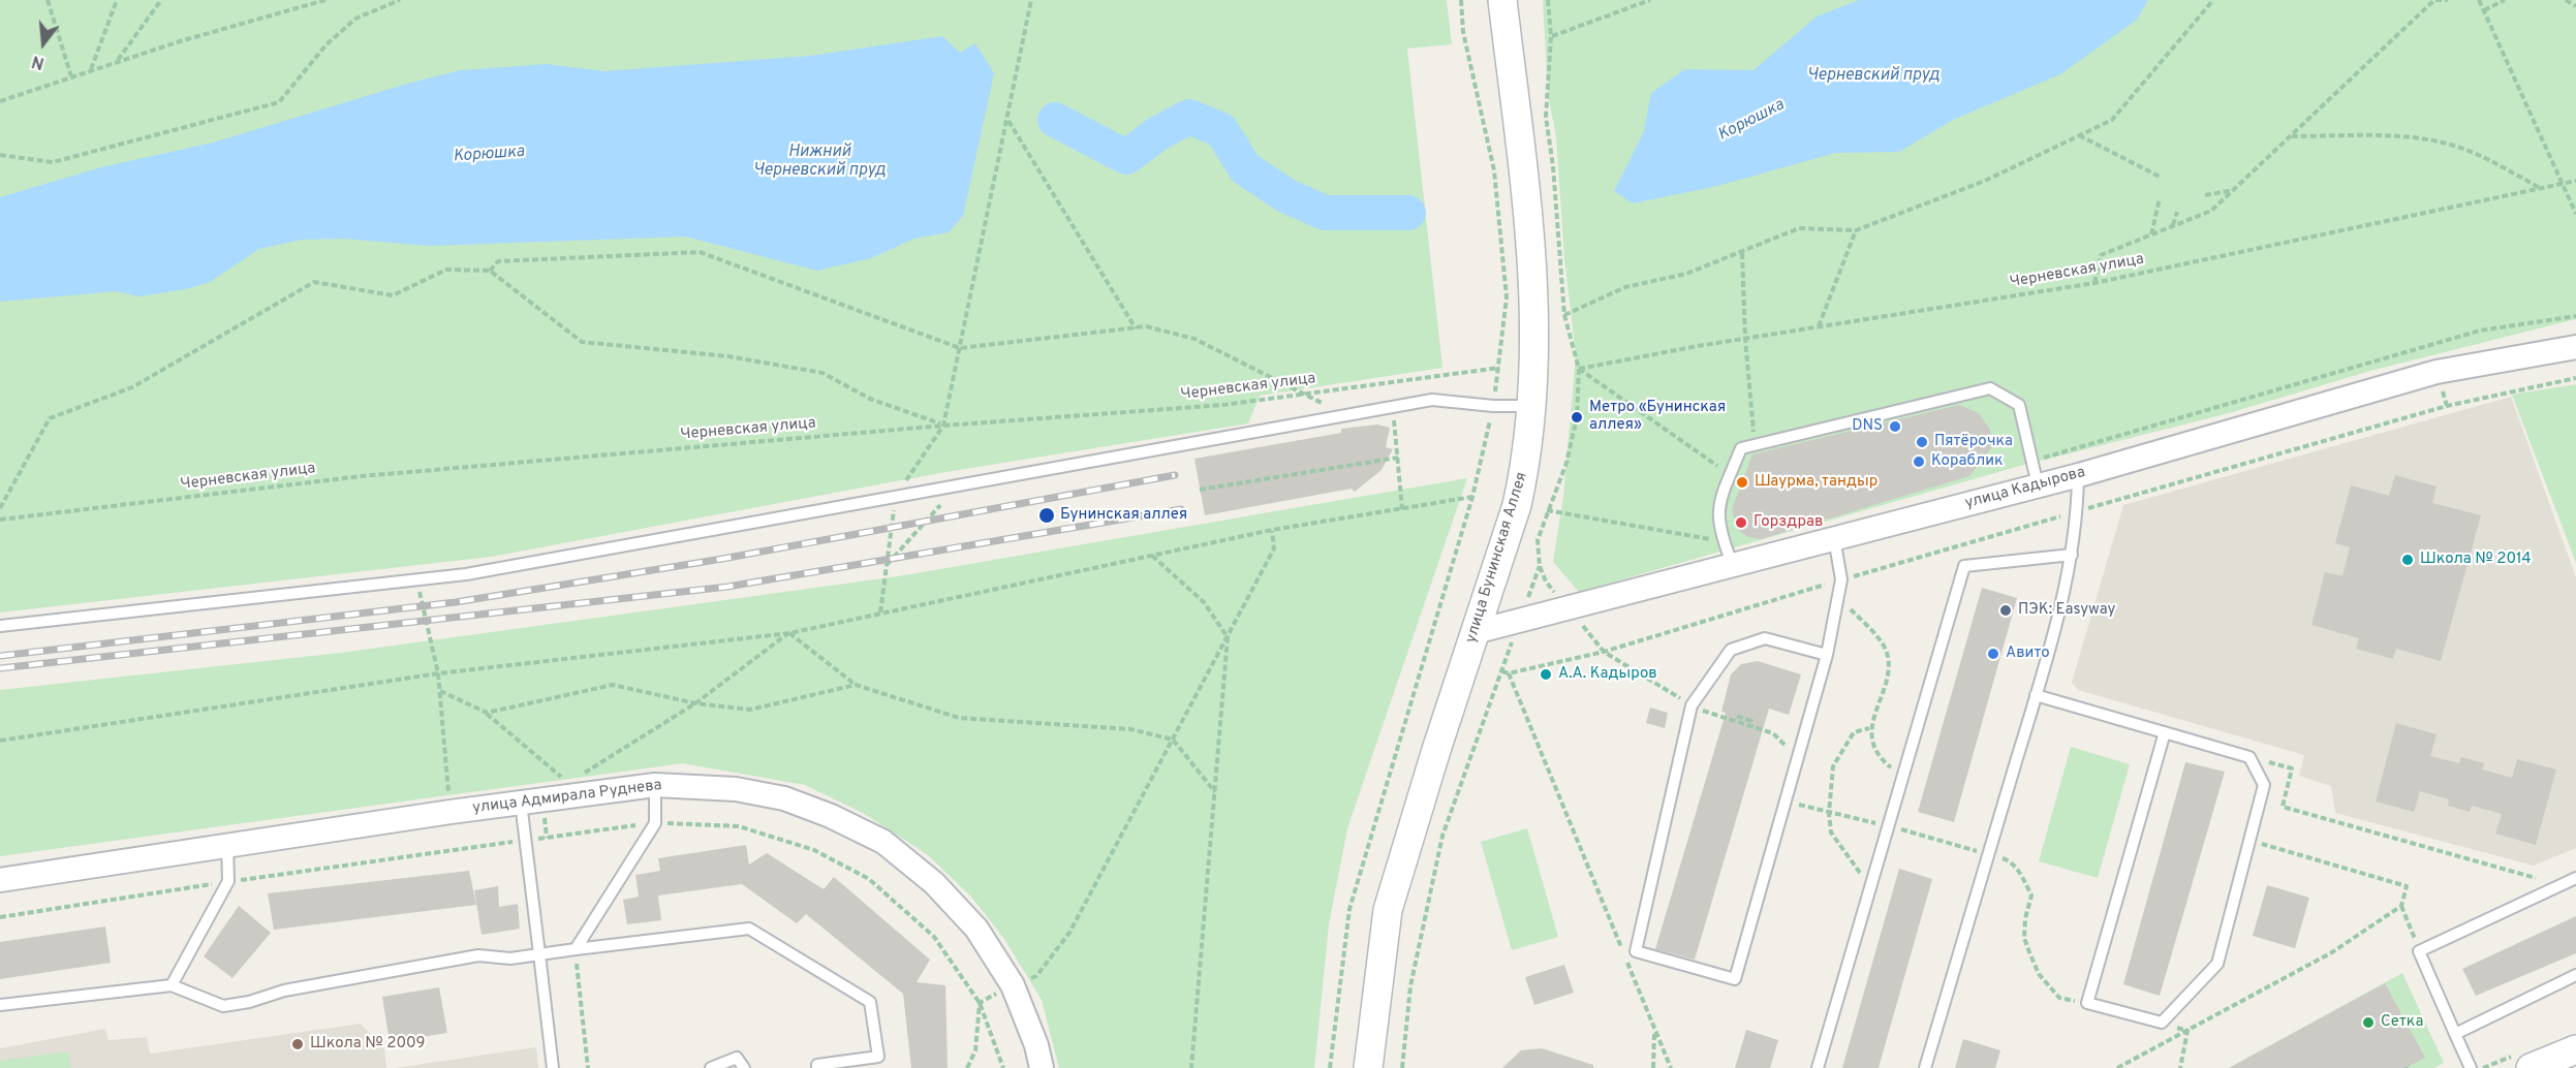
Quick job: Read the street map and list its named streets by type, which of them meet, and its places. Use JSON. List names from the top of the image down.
{
  "streets": {
    "street": ["улица Кадырова", "улица Бунинская Аллея", "улица Адмирала Руднева"],
    "path": ["Черневская улица"]
  },
  "crossings": [
    ["улица Кадырова", "улица Бунинская Аллея"]
  ],
  "water": ["Черневский пруд", "Корюшка", "Нижний Черневский пруд"],
  "places": [
    "Метро «Бунинская аллея»",
    "DNS",
    "Пятёрочка",
    "Кораблик",
    "Шаурма, тандыр",
    "Бунинская аллея",
    "Горздрав",
    "Школа № 2014",
    "ПЭК: Easyway",
    "Авито",
    "А.А. Кадыров",
    "Сетка",
    "Школа № 2009"
  ],
  "north": "bottom"
}
